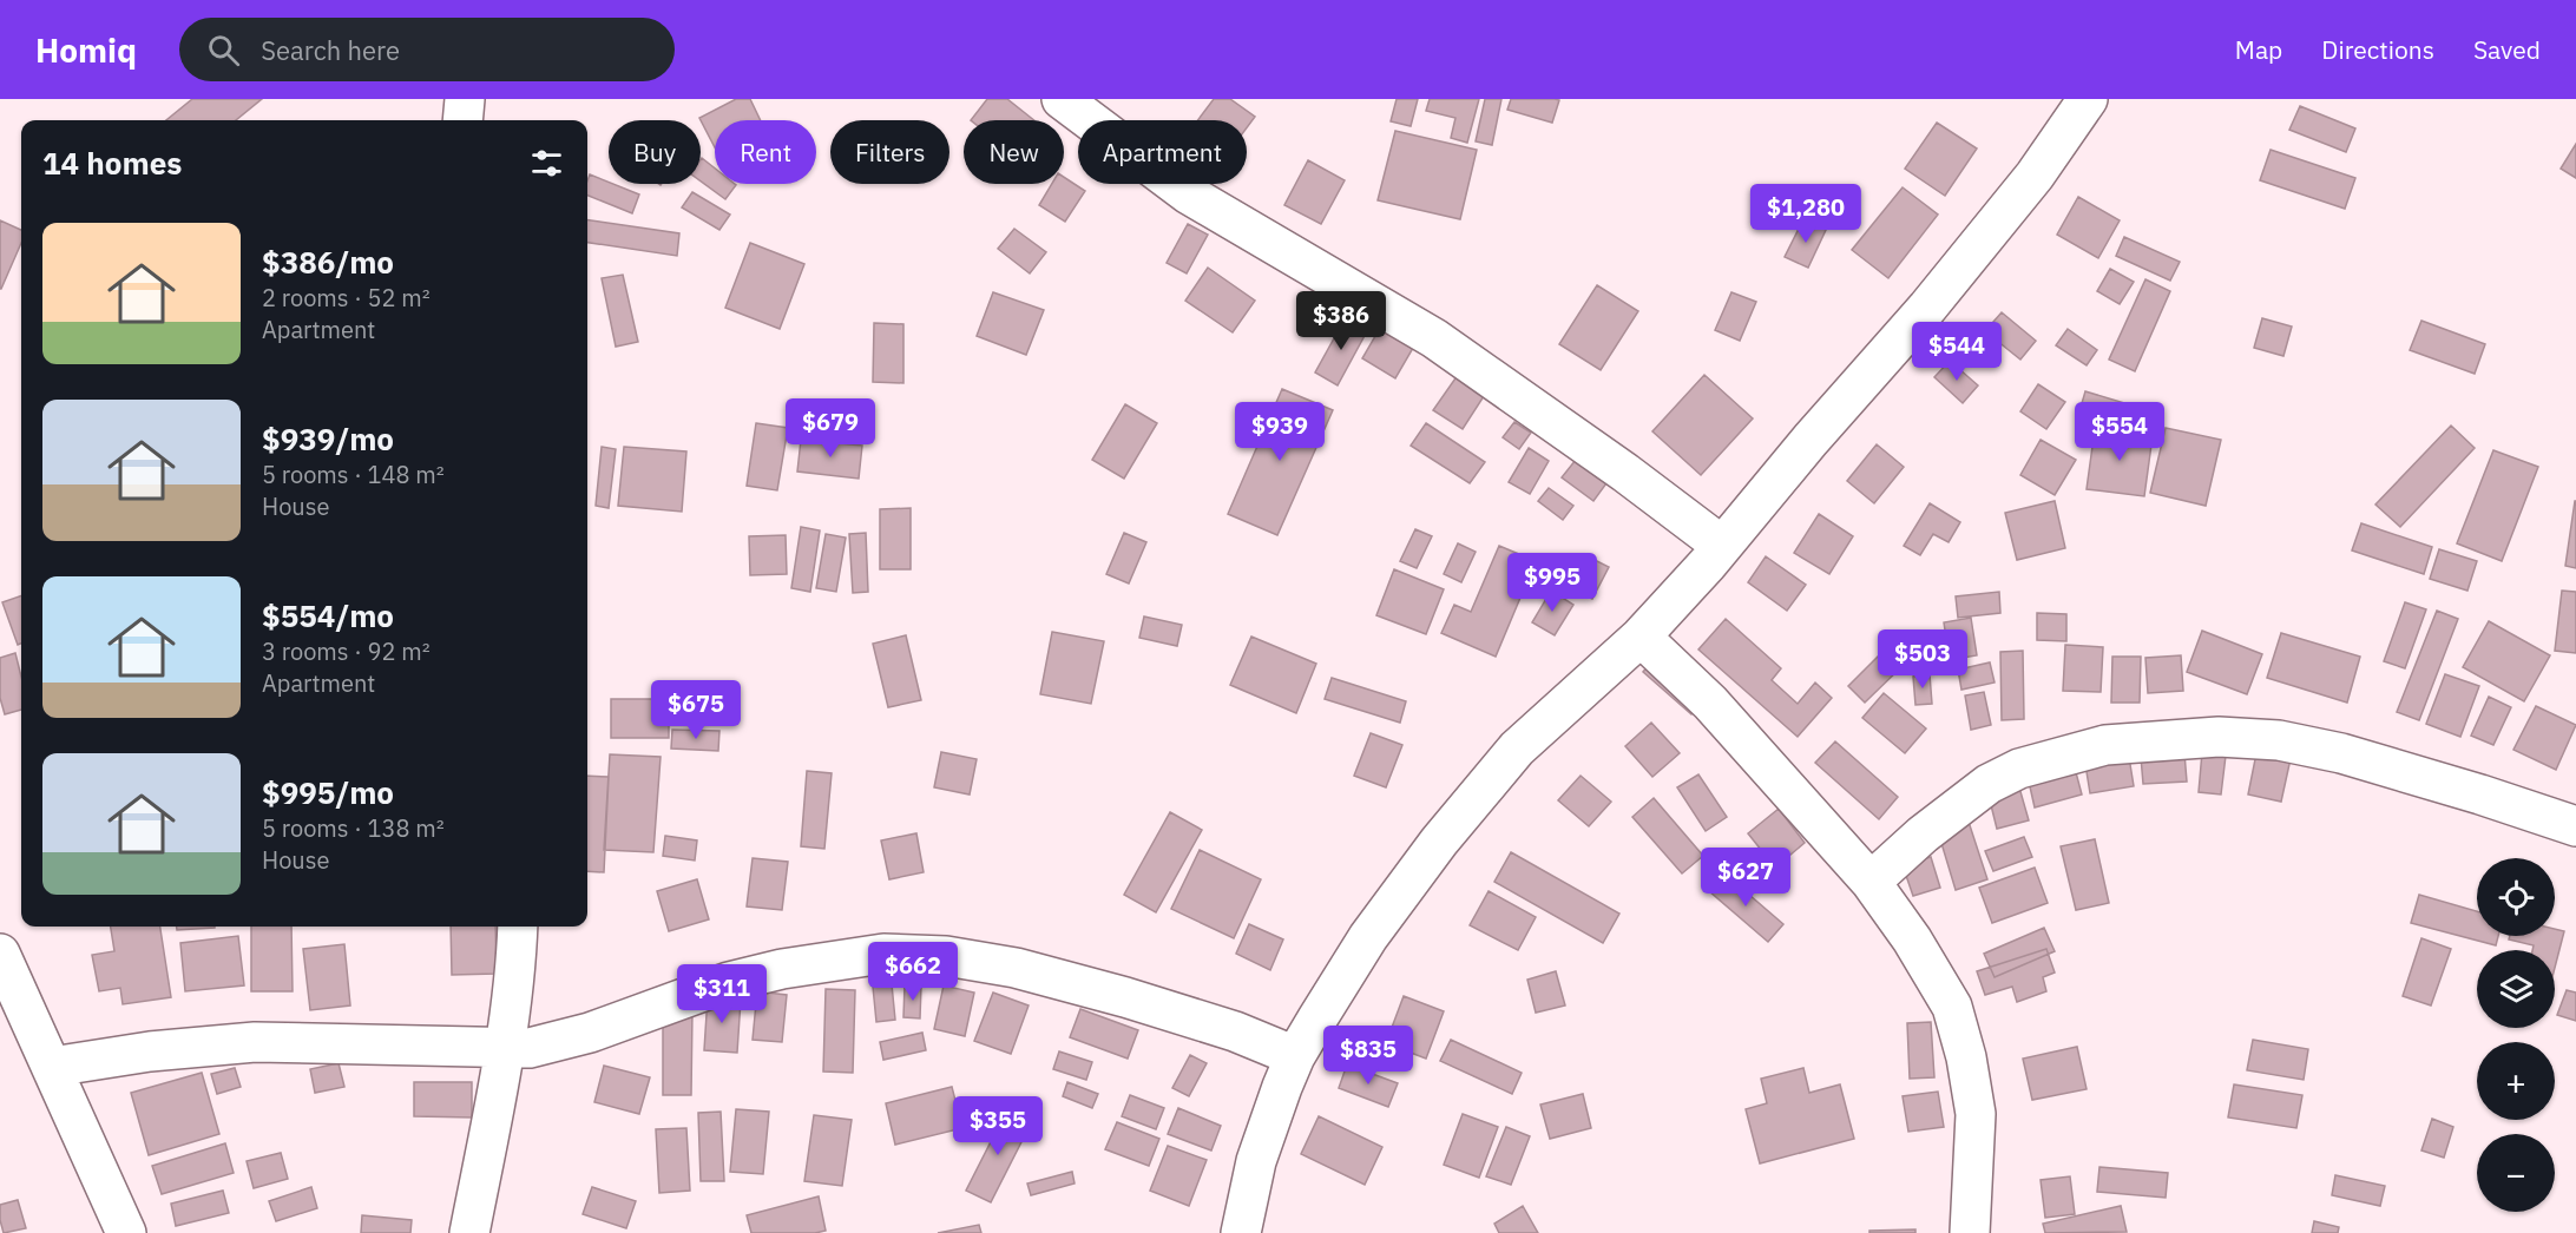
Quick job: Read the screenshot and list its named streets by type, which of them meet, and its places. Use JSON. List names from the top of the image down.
{
  "page": {
    "header": "Homiq",
    "search": "Search here",
    "nav": ["Map", "Directions", "Saved"],
    "chip": [
      "Buy",
      "Rent",
      "Filters",
      "New",
      "Apartment"
    ],
    "heading": "14 homes",
    "price": [
      "$1,280",
      "$386",
      "$544",
      "$679",
      "$939",
      "$554",
      "$995",
      "$503",
      "$675",
      "$627",
      "$662",
      "$311",
      "$835",
      "$355"
    ],
    "list": [
      {
        "name": "$386/mo",
        "note": "2 rooms · 52 m² · Apartment"
      },
      {
        "name": "$939/mo",
        "note": "5 rooms · 148 m² · House"
      },
      {
        "name": "$554/mo",
        "note": "3 rooms · 92 m² · Apartment"
      },
      {
        "name": "$995/mo",
        "note": "5 rooms · 138 m² · House"
      }
    ],
    "map_buttons": ["+", "−"]
  }
}
